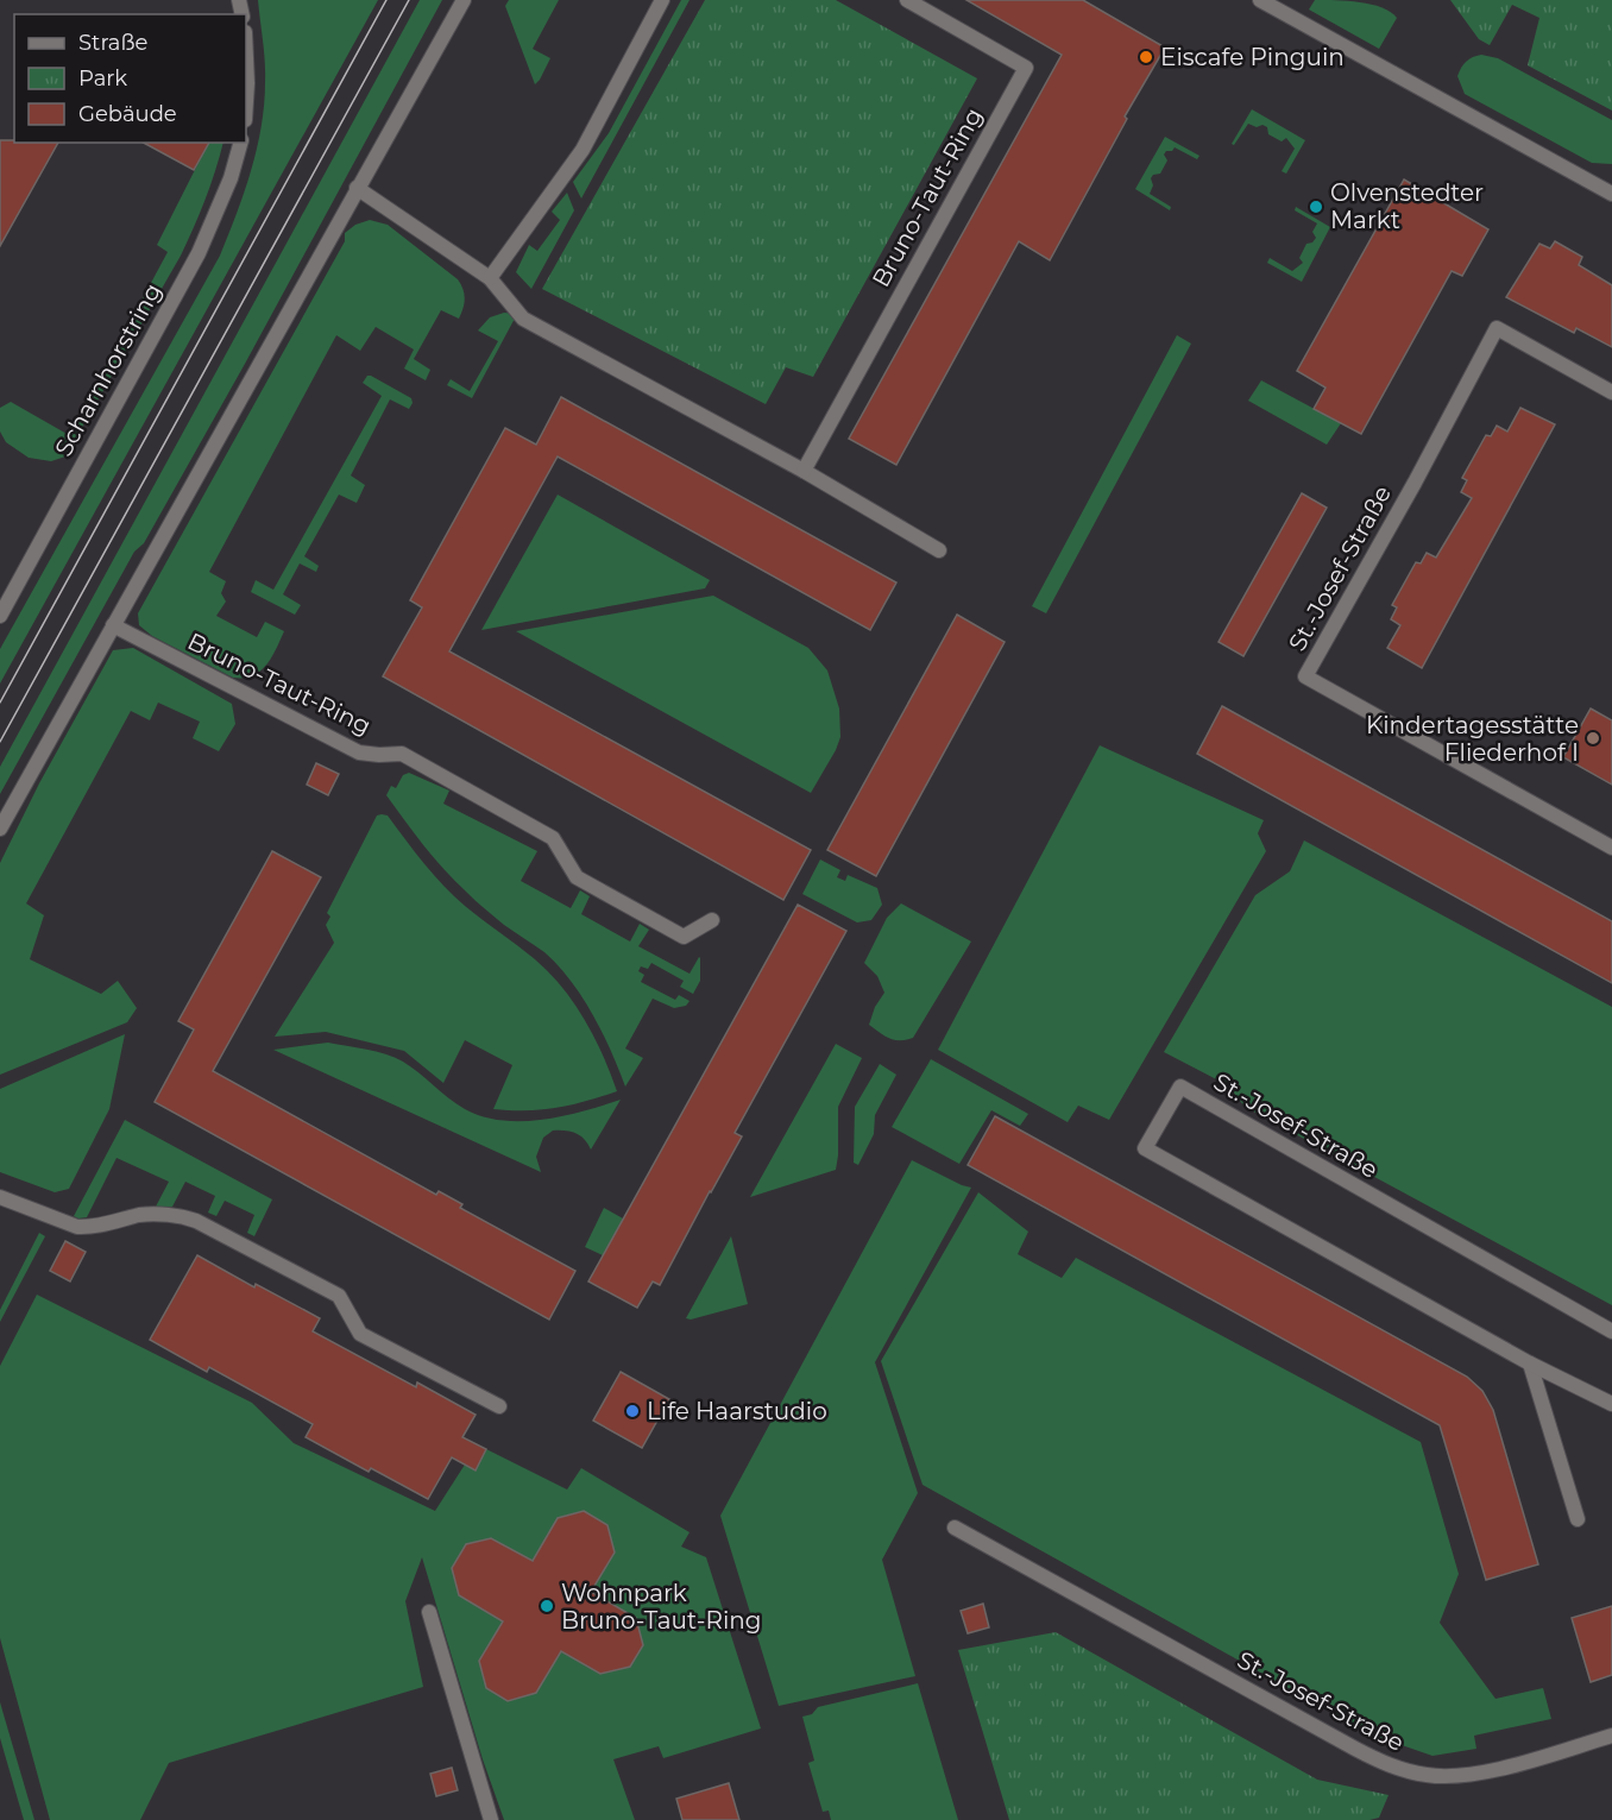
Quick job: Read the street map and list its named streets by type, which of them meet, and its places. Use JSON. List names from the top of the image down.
{
  "streets": {
    "street": ["Bruno-Taut-Ring", "Scharnhorstring", "St.-Josef-Straße"]
  },
  "places": [
    "Eiscafe Pinguin",
    "Olvenstedter Markt",
    "Kindertagesstätte Fliederhof I",
    "Life Haarstudio",
    "Wohnpark Bruno-Taut-Ring"
  ],
  "legend": ["Straße", "Park", "Gebäude"]
}
